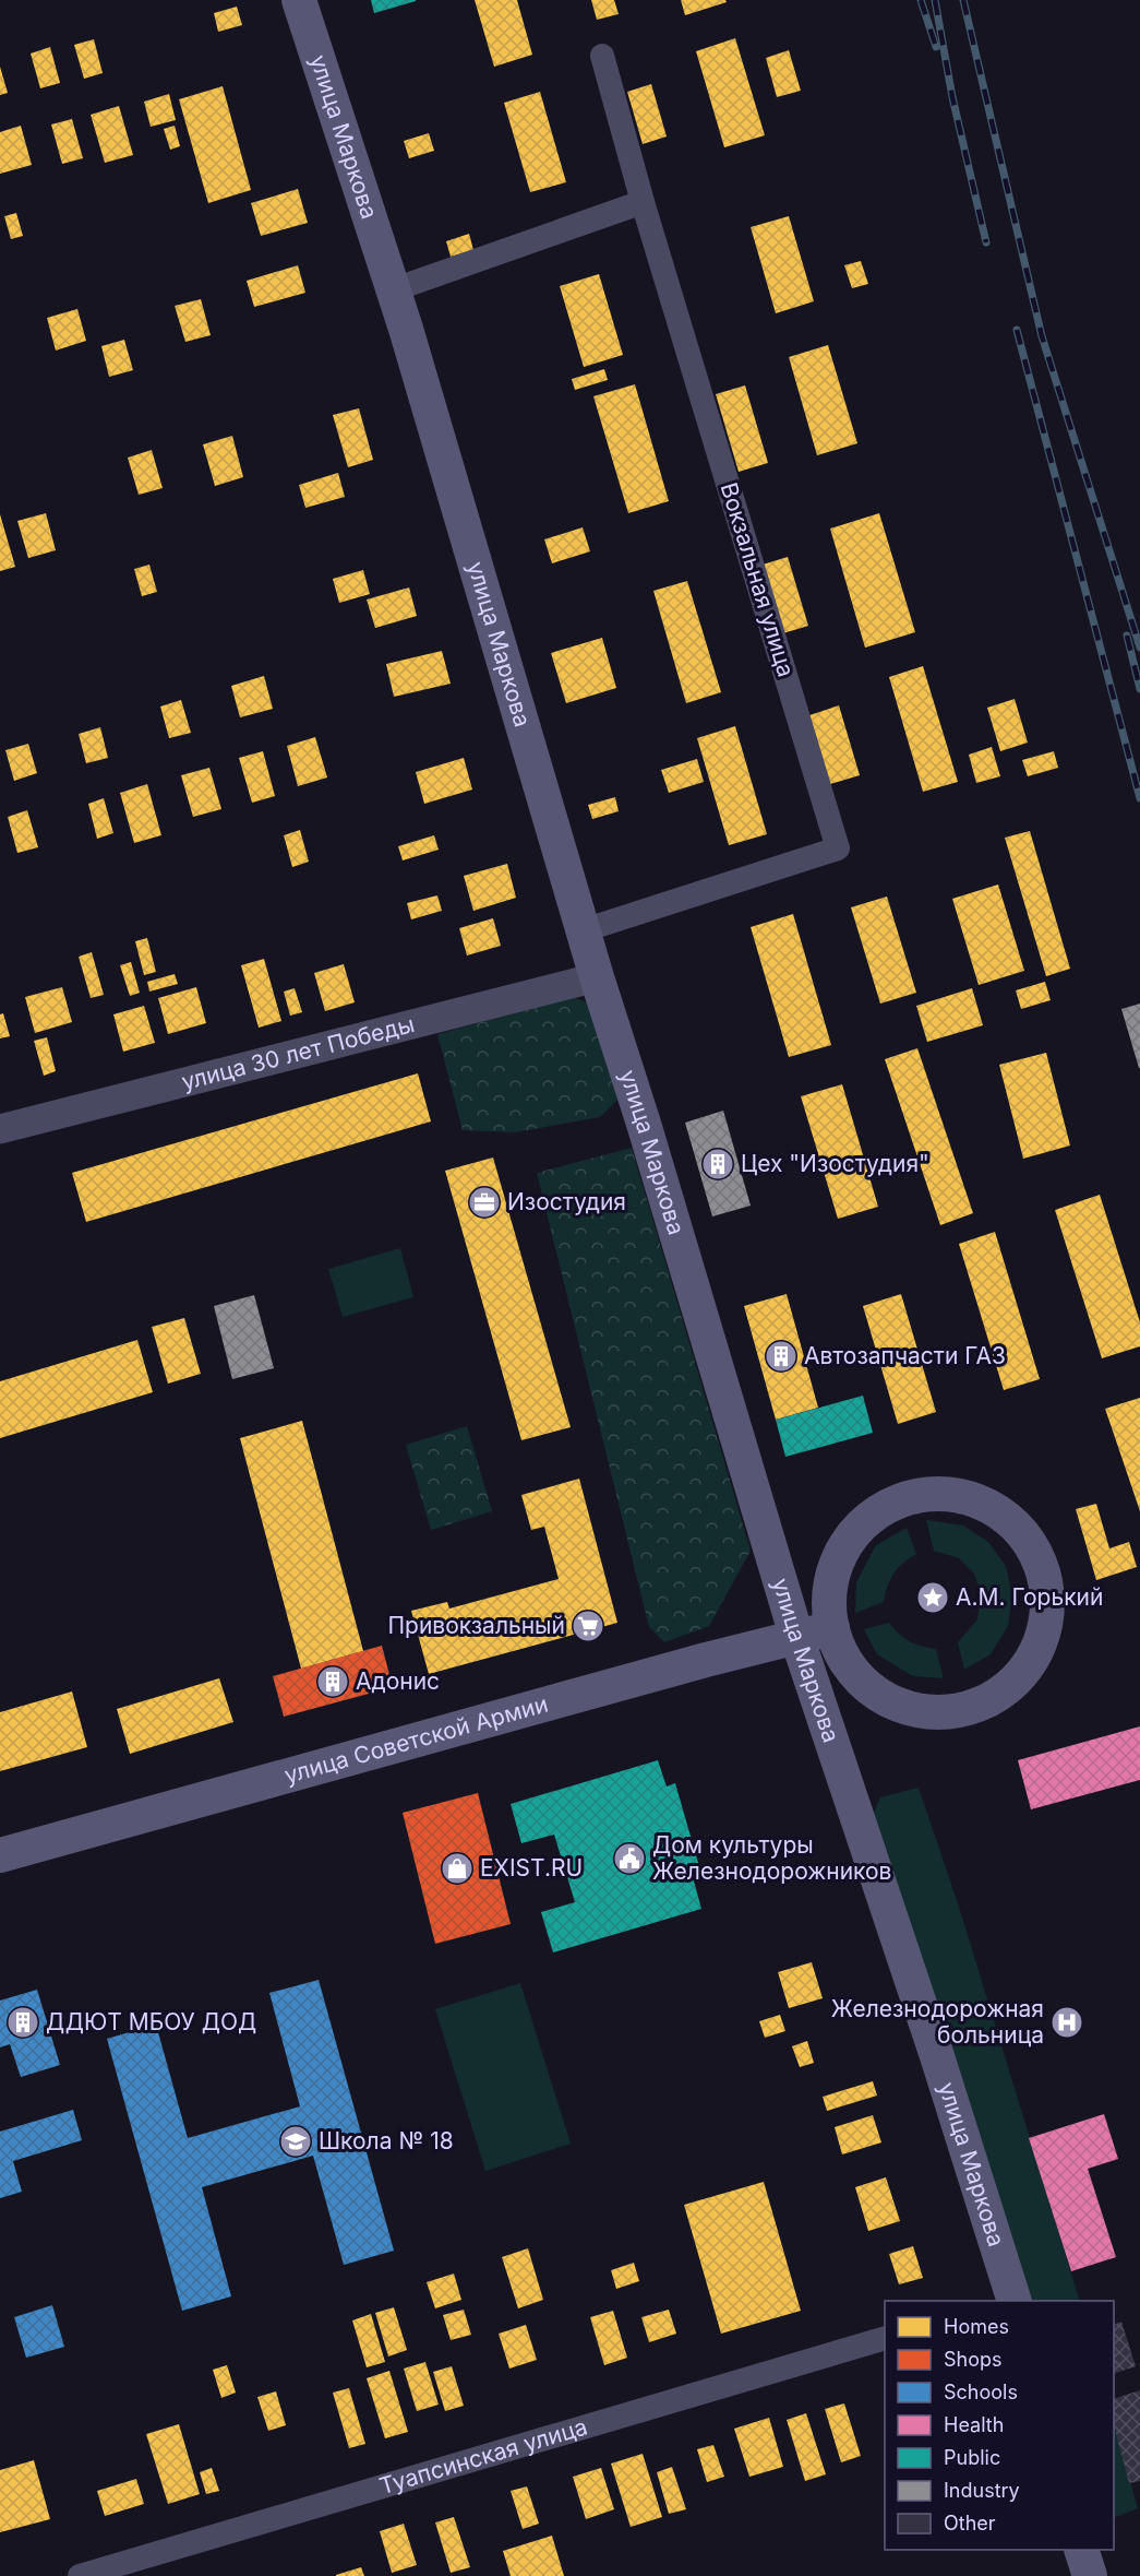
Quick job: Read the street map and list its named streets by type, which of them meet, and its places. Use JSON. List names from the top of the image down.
{
  "streets": {
    "main road": ["улица Маркова", "улица Советской Армии"],
    "street": ["Вокзальная улица", "улица 30 лет Победы", "Туапсинская улица"]
  },
  "crossings": [
    ["улица Маркова", "Вокзальная улица"],
    ["улица Маркова", "улица 30 лет Победы"],
    ["улица Маркова", "улица Советской Армии"]
  ],
  "places": {
    "building": [
      "Цех \"Изостудия\"",
      "Автозапчасти ГАЗ",
      "Адонис",
      "ДДЮТ МБОУ ДОД"
    ],
    "office": ["Изостудия"],
    "place": ["А.М. Горький"],
    "supermarket": ["Привокзальный"],
    "public building": ["Дом культуры Железнодорожников"],
    "shop": ["EXIST.RU"],
    "hospital": ["Железнодорожная больница"],
    "school or university": ["Школа № 18"]
  },
  "legend": [
    "Homes",
    "Shops",
    "Schools",
    "Health",
    "Public",
    "Industry",
    "Other"
  ]
}
